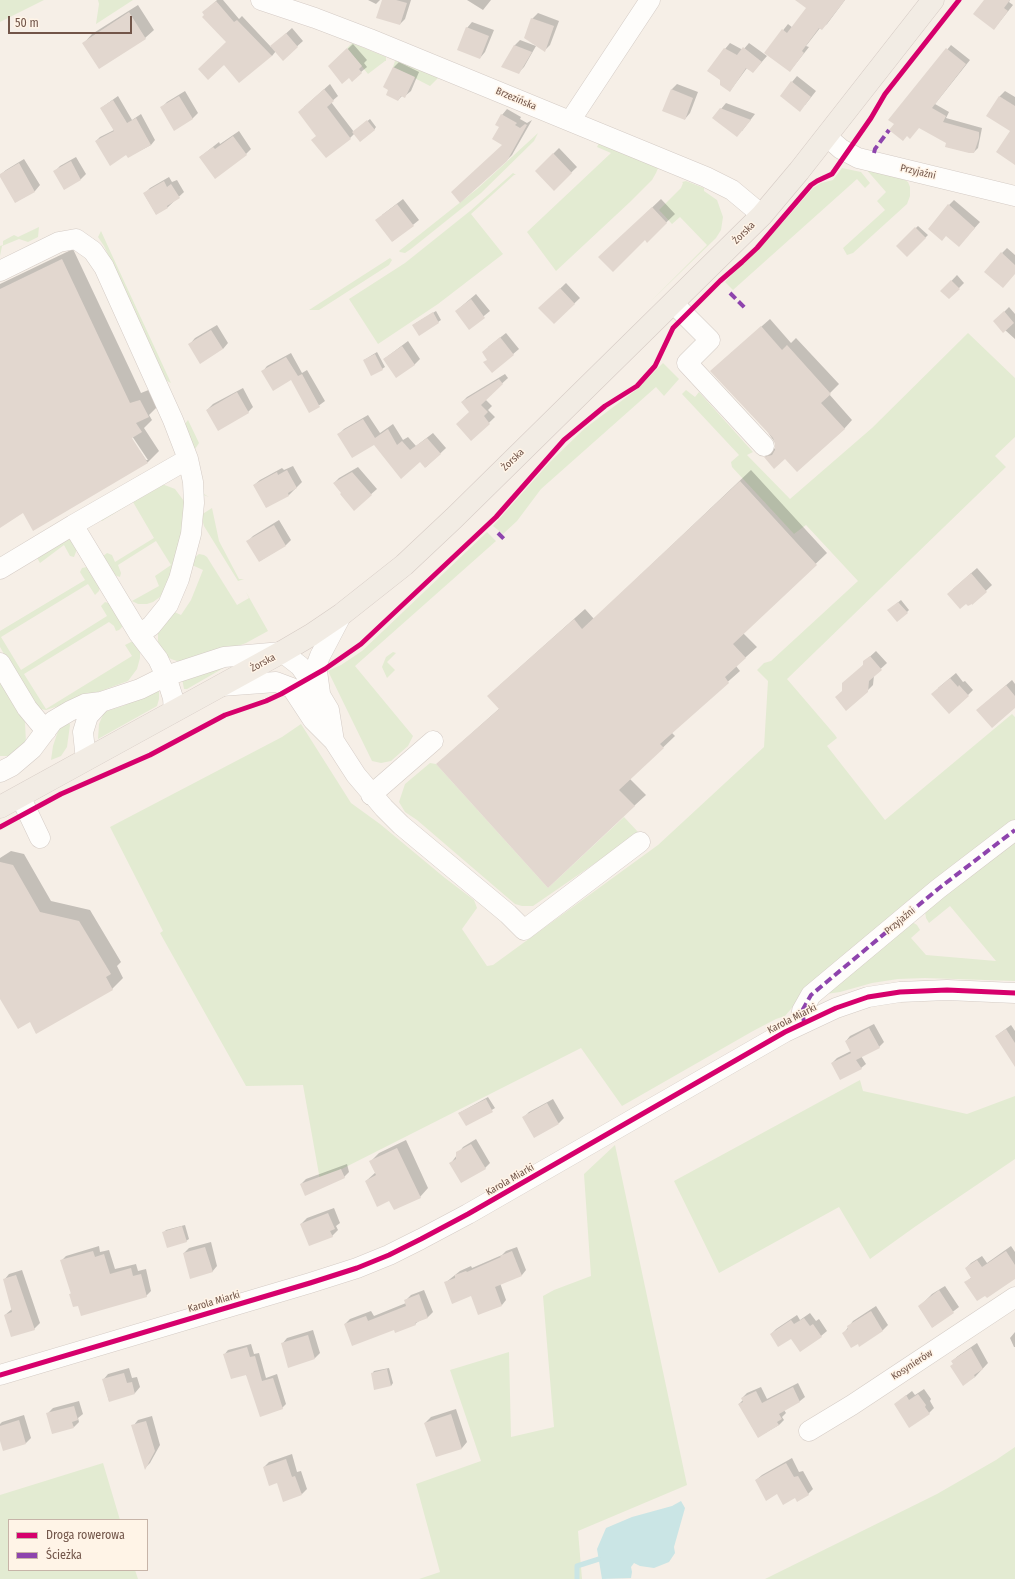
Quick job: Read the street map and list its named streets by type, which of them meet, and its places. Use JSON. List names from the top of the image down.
{
  "streets": {
    "main road": ["Żorska"],
    "street": [
      "Brzezińska",
      "Przyjaźni",
      "Karola Miarki",
      "Kosynierów"
    ]
  },
  "crossings": [
    ["Brzezińska", "Żorska"],
    ["Przyjaźni", "Żorska"],
    ["Przyjaźni", "Karola Miarki"]
  ],
  "legend": ["Droga rowerowa", "Ścieżka"],
  "scale_bar": "50 m"
}
